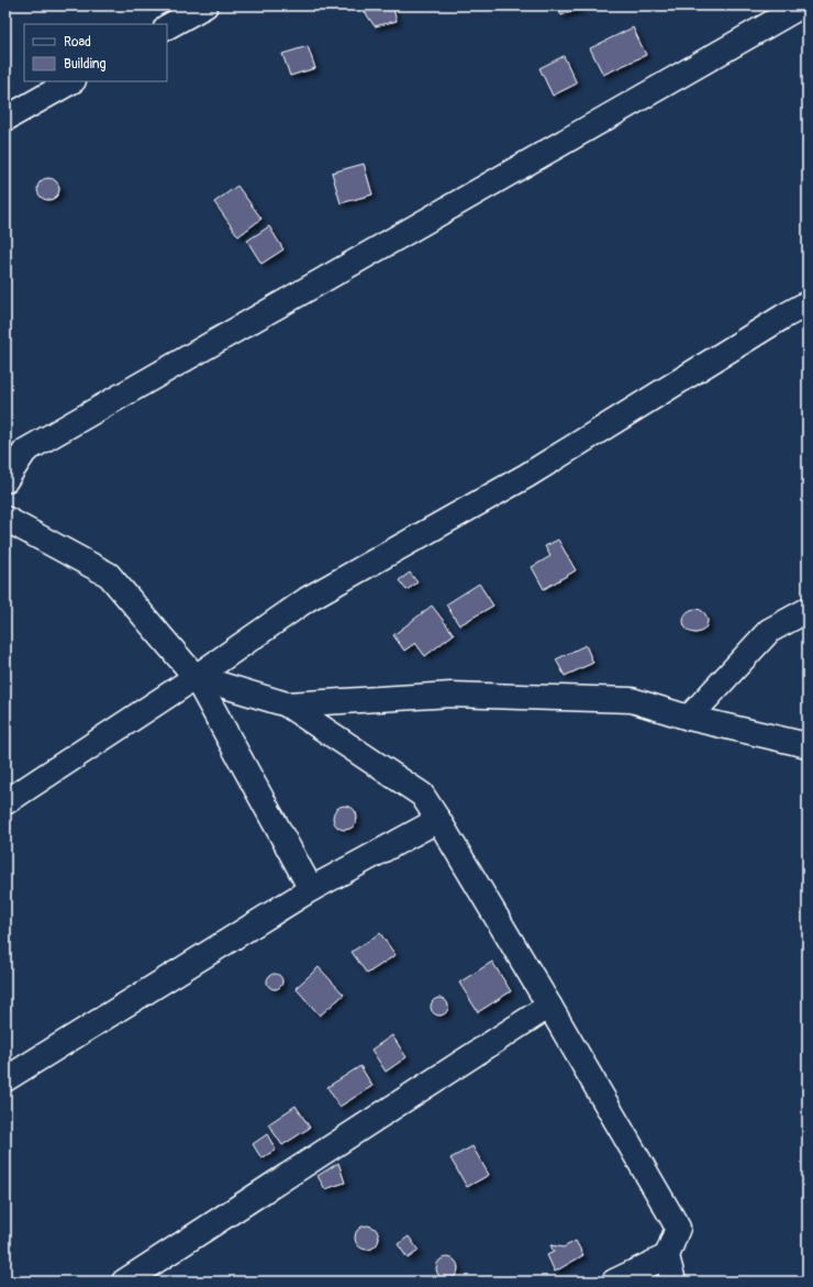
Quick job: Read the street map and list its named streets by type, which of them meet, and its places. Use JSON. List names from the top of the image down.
{
  "legend": ["Road", "Building"]
}
